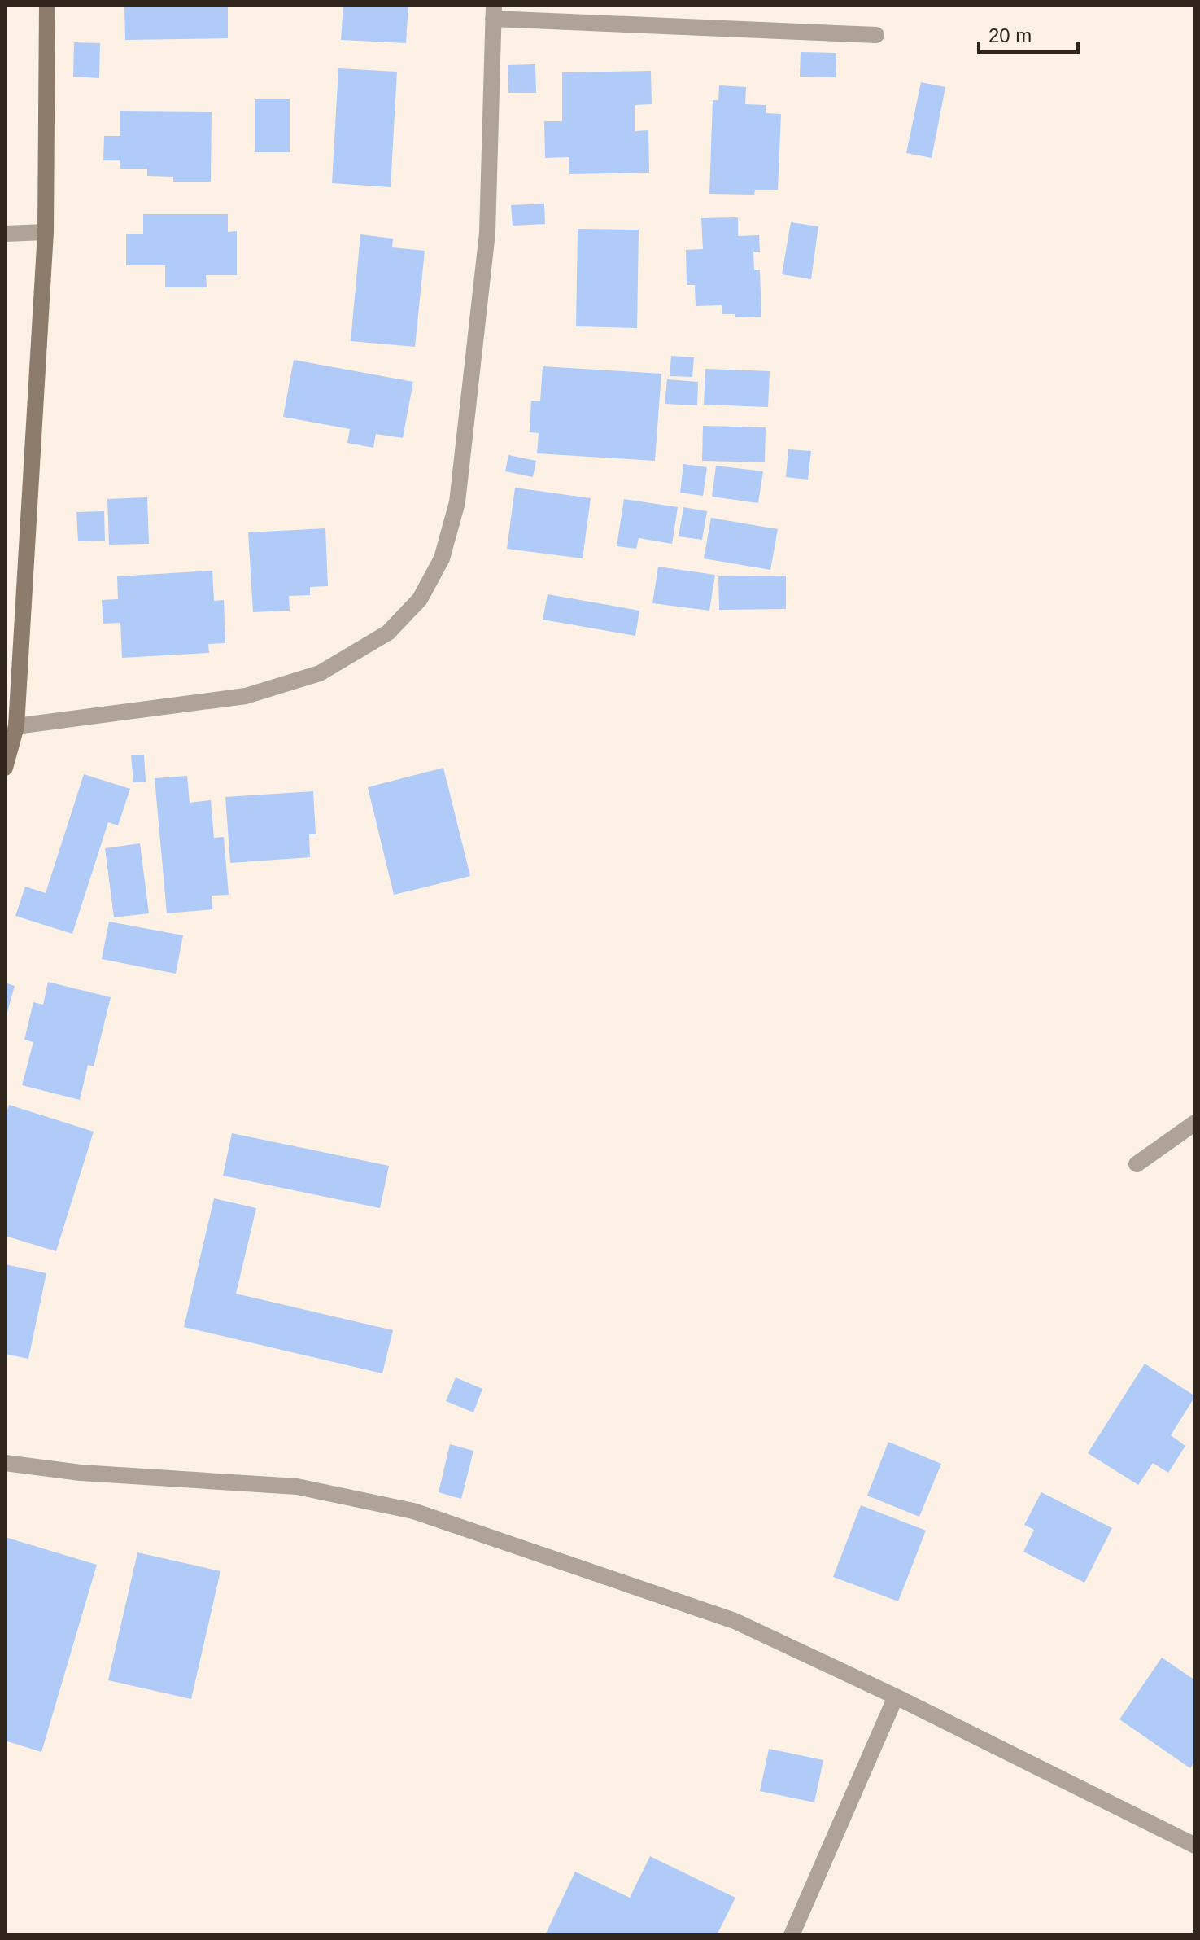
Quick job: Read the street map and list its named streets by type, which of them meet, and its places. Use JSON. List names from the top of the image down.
{
  "scale_bar": "20 m"
}
